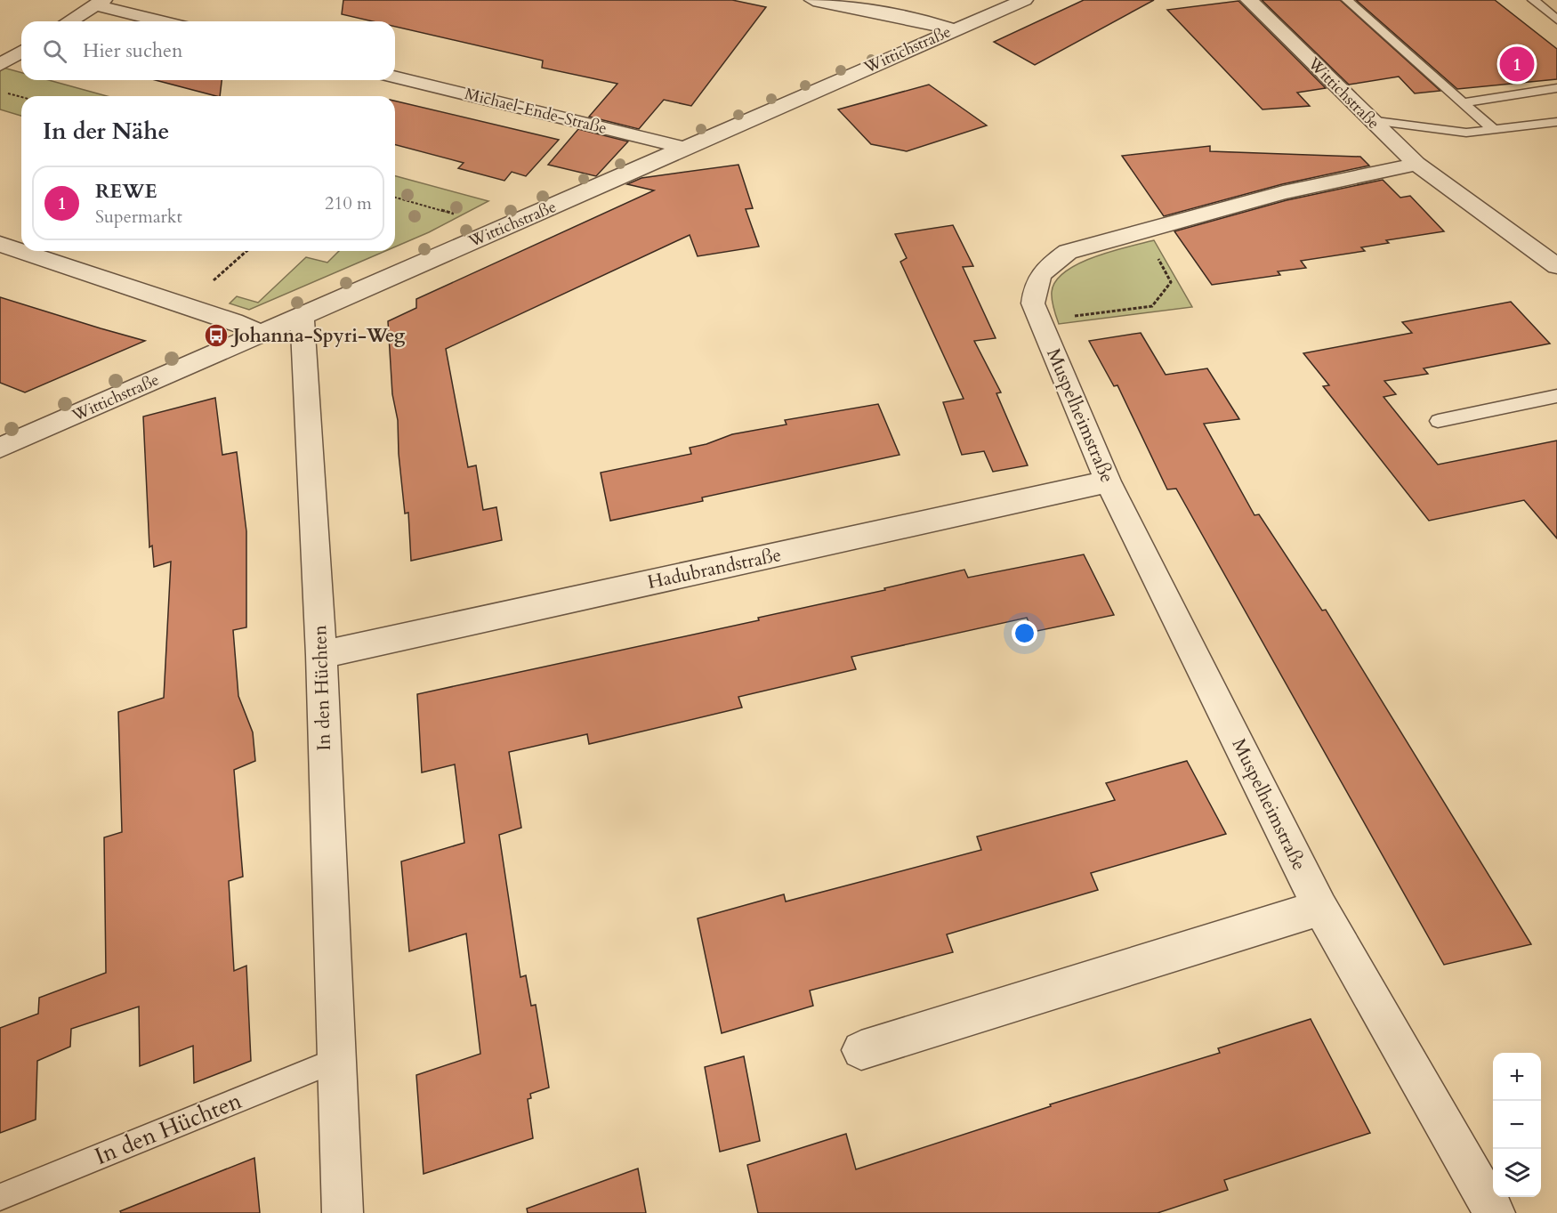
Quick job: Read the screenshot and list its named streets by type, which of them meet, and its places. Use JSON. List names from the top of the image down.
{
  "streets": {
    "street": [
      "Wittichstraße",
      "Michael-Ende-Straße",
      "Muspelheimstraße",
      "Hadubrandstraße",
      "In den Hüchten"
    ]
  },
  "crossings": [
    ["Wittichstraße", "Michael-Ende-Straße"],
    ["Wittichstraße", "Muspelheimstraße"],
    ["Wittichstraße", "In den Hüchten"],
    ["Muspelheimstraße", "Hadubrandstraße"],
    ["Hadubrandstraße", "In den Hüchten"]
  ],
  "places": {
    "bus stop": ["Johanna-Spyri-Weg"]
  },
  "page": {
    "search": "Hier suchen",
    "pins": "1",
    "heading": "In der Nähe",
    "list": [
      {
        "mark": "1",
        "name": "REWE",
        "note": "Supermarkt",
        "value": "210 m"
      }
    ],
    "map_buttons": ["+", "−"]
  }
}
